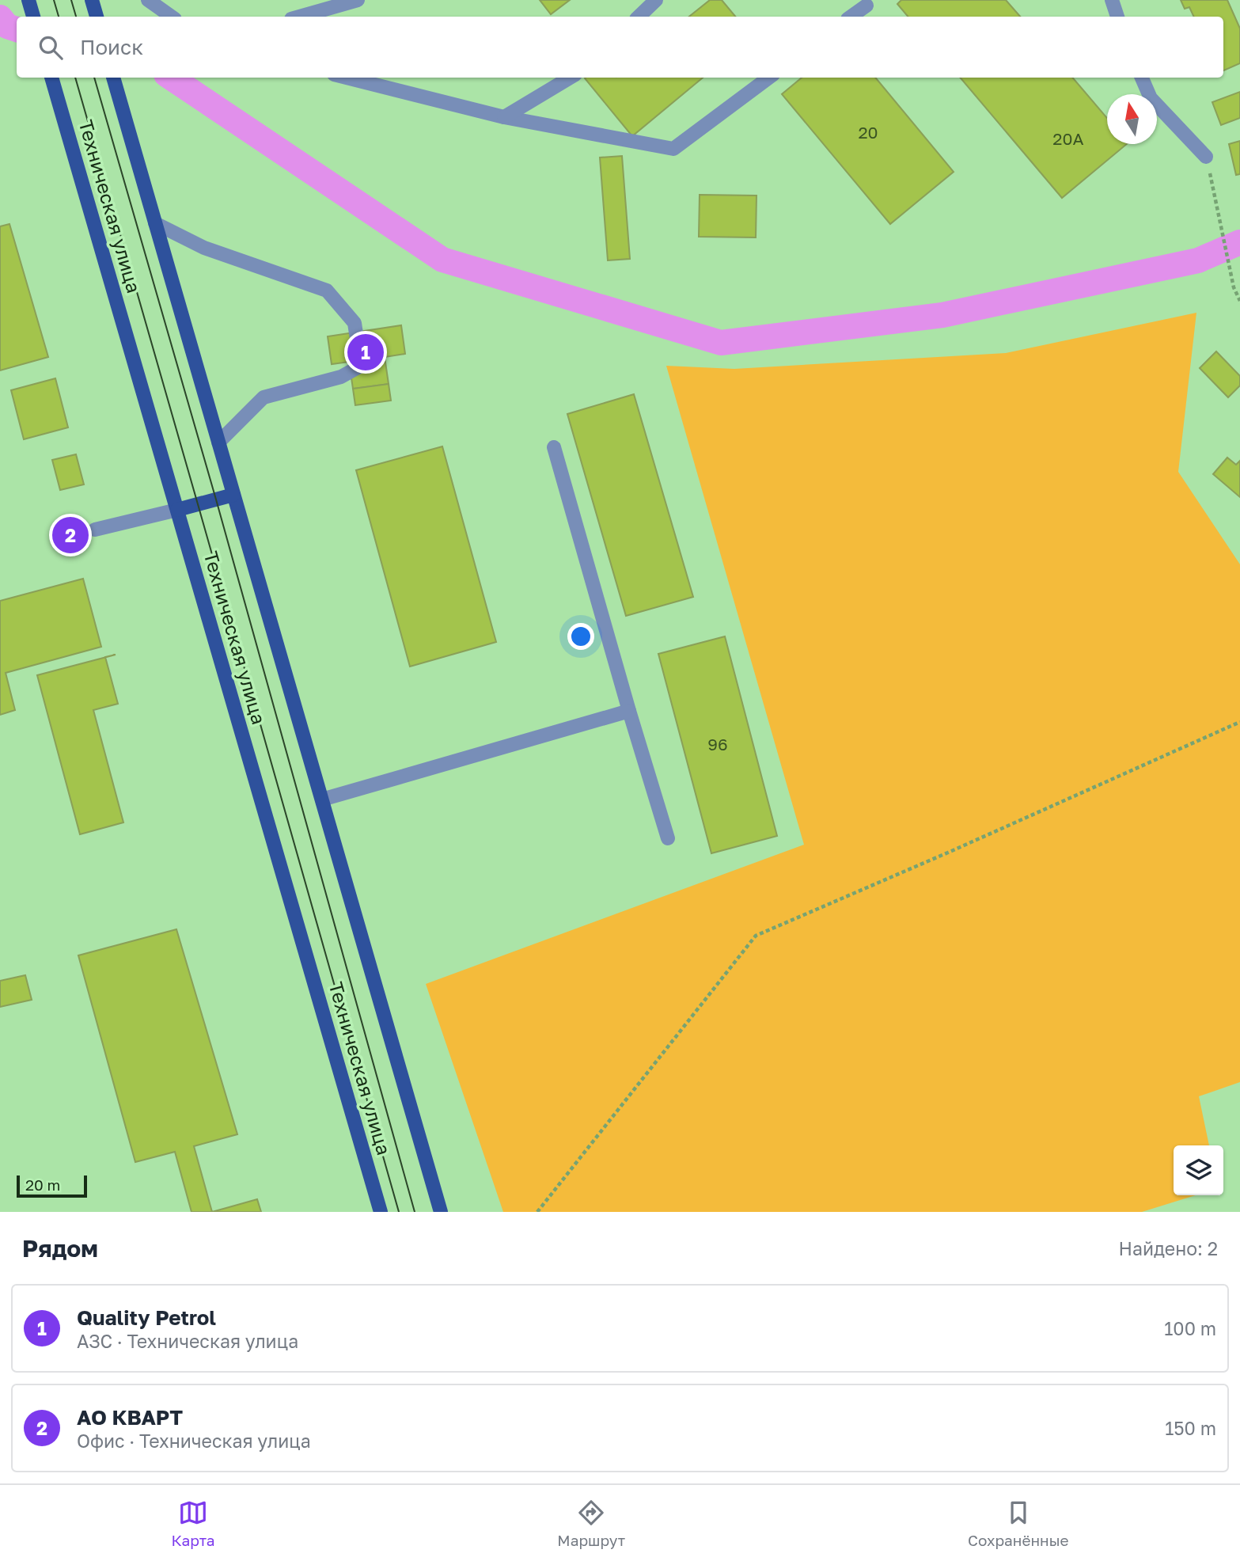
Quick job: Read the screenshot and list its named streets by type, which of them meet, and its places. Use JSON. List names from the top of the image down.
{
  "streets": {
    "main road": ["Техническая улица"]
  },
  "house_numbers": ["20", "20А", "96"],
  "scale_bar": "20 m",
  "north": "top",
  "page": {
    "search": "Поиск",
    "pins": ["1", "2"],
    "scale": "20 m",
    "heading": ["Рядом", "Найдено: 2"],
    "list": [
      {
        "mark": "1",
        "name": "Quality Petrol",
        "note": "АЗС · Техническая улица",
        "value": "100 m"
      },
      {
        "mark": "2",
        "name": "АО КВАРТ",
        "note": "Офис · Техническая улица",
        "value": "150 m"
      }
    ],
    "nav": ["Карта", "Маршрут", "Сохранённые"]
  }
}
